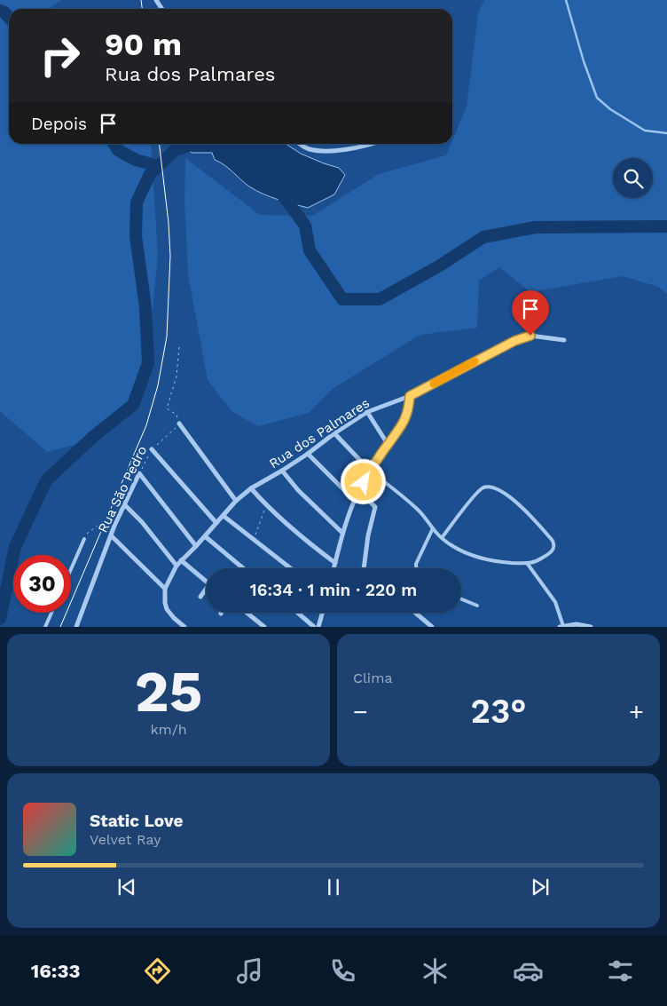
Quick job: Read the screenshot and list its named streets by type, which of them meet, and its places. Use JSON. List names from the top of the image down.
{
  "streets": {
    "street": ["Rua dos Palmares", "Rua São Pedro"]
  },
  "page": {
    "turn": ["90 m", "Rua dos Palmares"],
    "then": "Depois",
    "limit": "30",
    "trip": "16:34 · 1 min · 220 m",
    "tile": [
      ["25", "km/h"],
      "Clima"
    ],
    "heat": ["−", "23°", "+"],
    "song": ["Static Love", "Velvet Ray"],
    "tabs": "16:33"
  }
}
